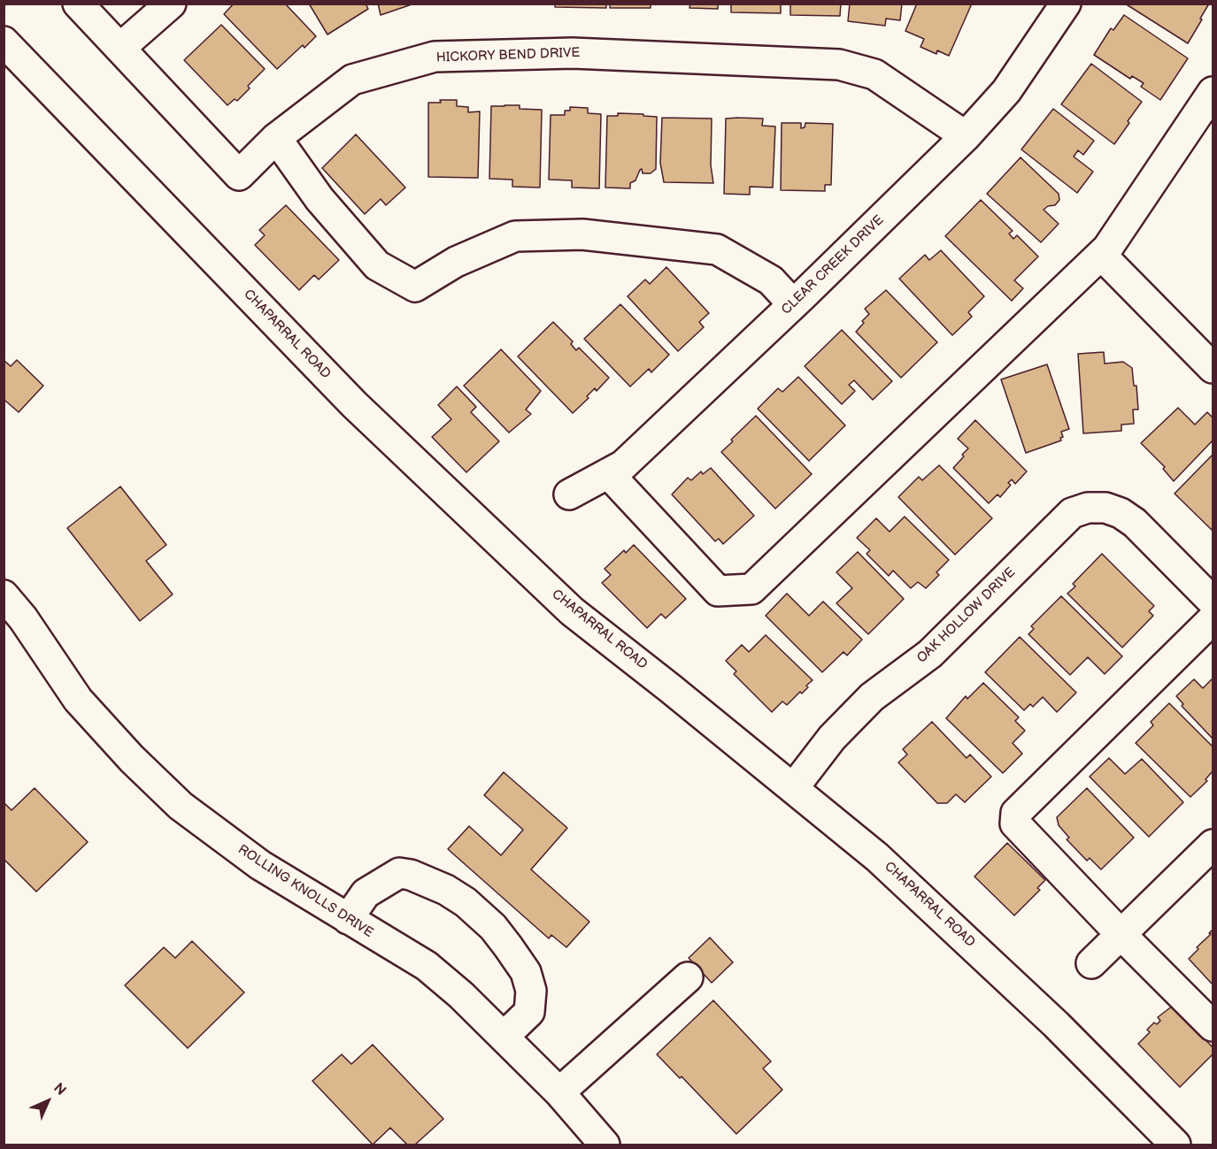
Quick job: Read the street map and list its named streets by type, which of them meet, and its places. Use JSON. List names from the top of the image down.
{
  "streets": {
    "street": [
      "HICKORY BEND DRIVE",
      "CLEAR CREEK DRIVE",
      "CHAPARRAL ROAD",
      "OAK HOLLOW DRIVE",
      "ROLLING KNOLLS DRIVE"
    ]
  },
  "crossings": [
    ["HICKORY BEND DRIVE", "CLEAR CREEK DRIVE"],
    ["CHAPARRAL ROAD", "OAK HOLLOW DRIVE"]
  ],
  "north": "top right"
}
